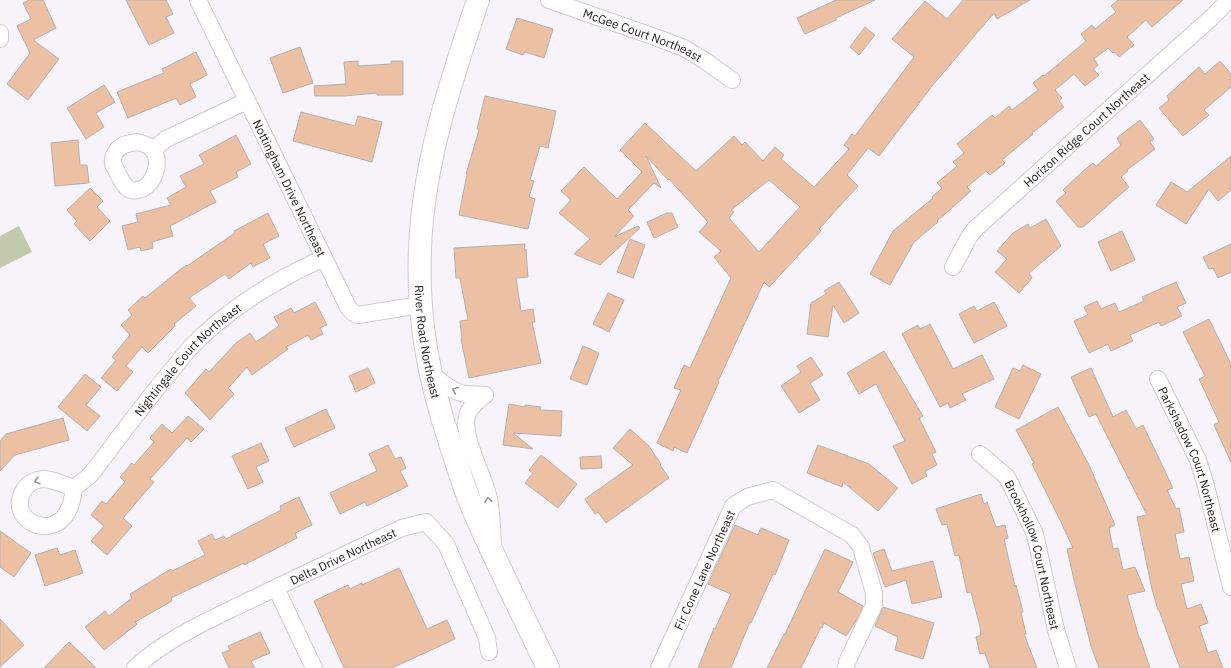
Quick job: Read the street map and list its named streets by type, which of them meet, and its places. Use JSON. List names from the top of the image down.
{
  "streets": {
    "main road": ["River Road Northeast"],
    "street": [
      "McGee Court Northeast",
      "Horizon Ridge Court Northeast",
      "Nottingham Drive Northeast",
      "Nightingale Court Northeast",
      "Parkshadow Court Northeast",
      "Brookhollow Court Northeast",
      "Delta Drive Northeast",
      "Fir Cone Lane Northeast"
    ]
  },
  "crossings": [
    ["Nottingham Drive Northeast", "River Road Northeast"],
    ["Nottingham Drive Northeast", "Nightingale Court Northeast"]
  ]
}
